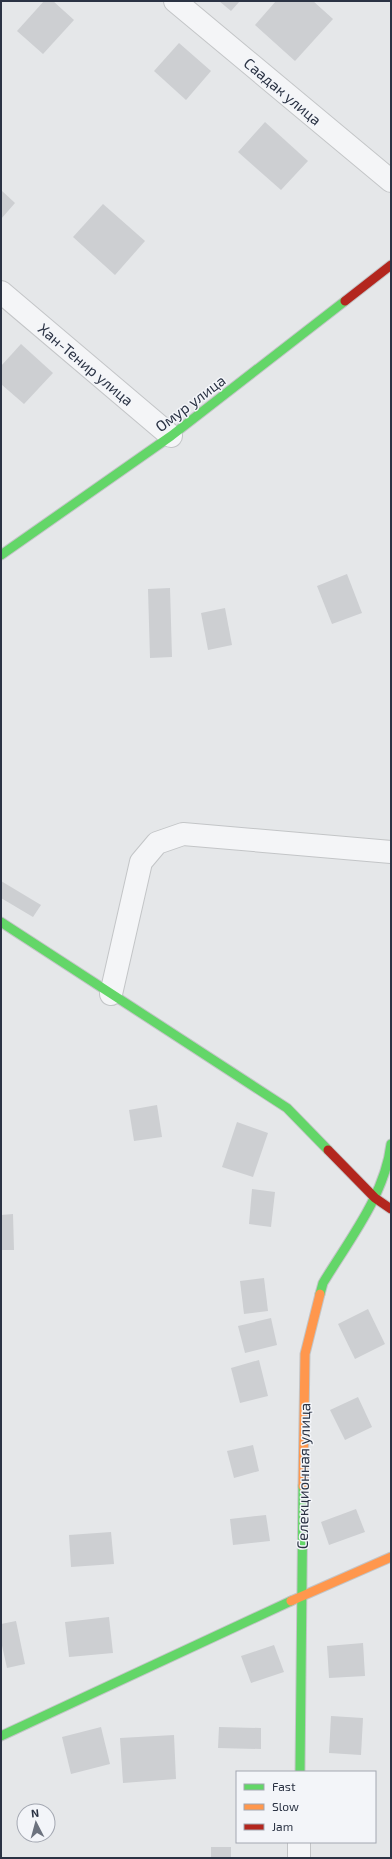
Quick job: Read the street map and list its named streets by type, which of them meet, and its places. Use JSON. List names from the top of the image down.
{
  "streets": {
    "street": [
      "Саадак улица",
      "Хан-Тенир улица",
      "Омур улица",
      "Селекционная улица"
    ]
  },
  "crossings": [
    ["Хан-Тенир улица", "Омур улица"]
  ],
  "legend": ["Fast", "Slow", "Jam"],
  "north": "top"
}
